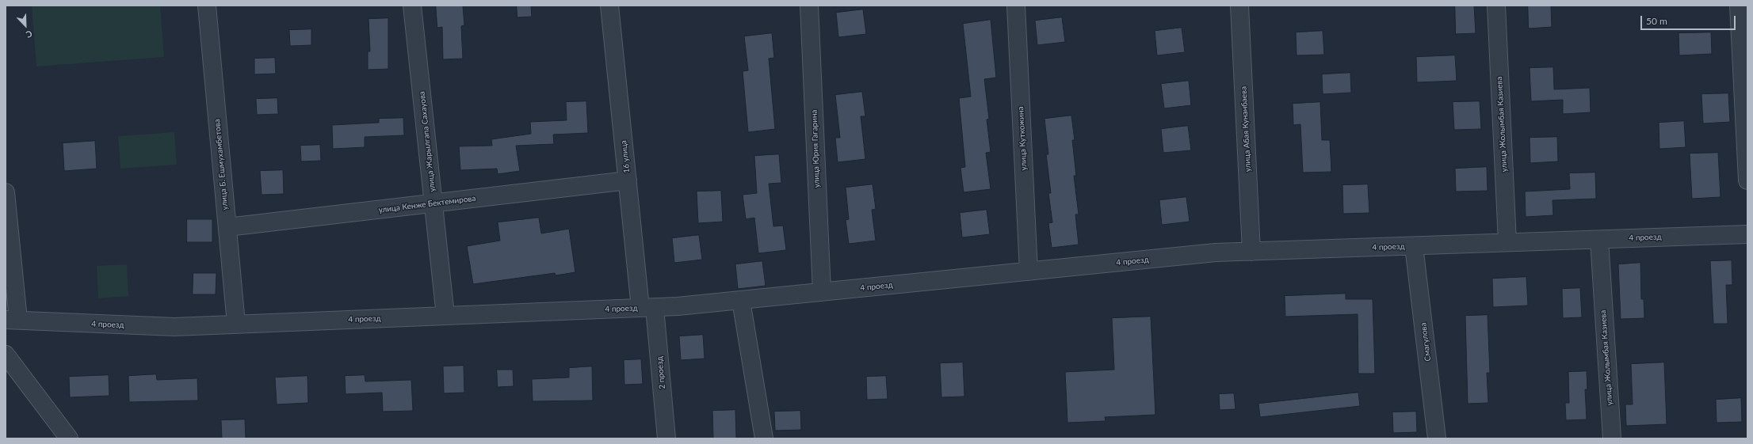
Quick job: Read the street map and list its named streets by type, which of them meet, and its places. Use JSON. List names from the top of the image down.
{
  "streets": {
    "street": [
      "улица Жолымбая Казиева",
      "улица Абая Кунанбаева",
      "улица Куткожина",
      "улица Жарылгапа Сахауова",
      "улица Юрия Гагарина",
      "16 улица",
      "улица Б. Ешмухамбетова",
      "улица Кенже Бектемирова",
      "4 проезд",
      "Смагулова",
      "2 проезд"
    ]
  },
  "crossings": [
    ["улица Жолымбая Казиева", "4 проезд"],
    ["улица Абая Кунанбаева", "4 проезд"],
    ["улица Куткожина", "4 проезд"],
    ["улица Жарылгапа Сахауова", "улица Кенже Бектемирова"],
    ["улица Жарылгапа Сахауова", "4 проезд"],
    ["улица Юрия Гагарина", "4 проезд"],
    ["16 улица", "улица Кенже Бектемирова"],
    ["16 улица", "4 проезд"],
    ["16 улица", "2 проезд"],
    ["улица Б. Ешмухамбетова", "улица Кенже Бектемирова"],
    ["улица Б. Ешмухамбетова", "4 проезд"],
    ["4 проезд", "Смагулова"],
    ["4 проезд", "2 проезд"]
  ],
  "scale_bar": "50 m",
  "north": "bottom right"
}
